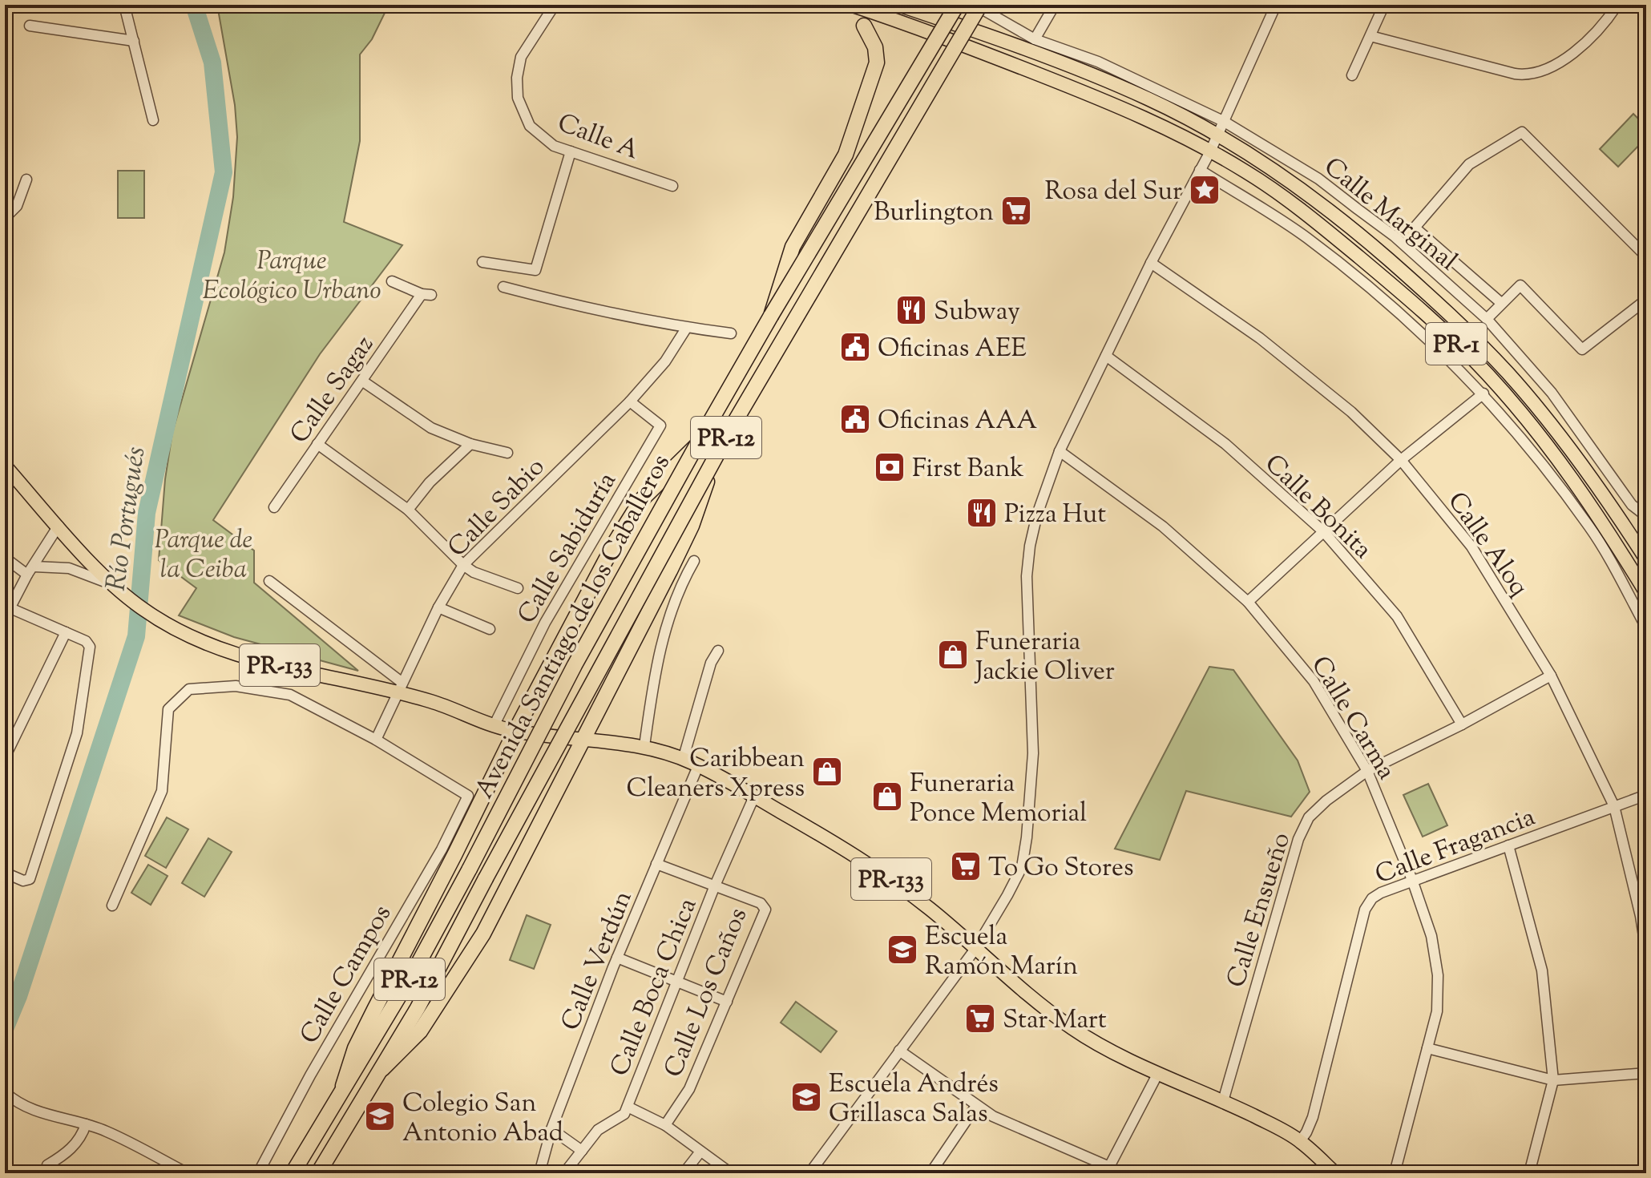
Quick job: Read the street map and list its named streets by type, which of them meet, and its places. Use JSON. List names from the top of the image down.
{
  "streets": {
    "highway": ["PR-12", "Avenida Santiago de los Caballeros"],
    "main road": ["PR-1", "PR-133"],
    "street": [
      "Calle A",
      "Calle Marginal",
      "Calle Sagaz",
      "Calle Bonita",
      "Calle Sabio",
      "Calle Aloq",
      "Calle Sabiduría",
      "Calle Carma",
      "Calle Fragancia",
      "Calle Ensueño",
      "Calle Verdún",
      "Calle Campos",
      "Calle Boca Chica",
      "Calle Los Caños"
    ]
  },
  "crossings": [
    ["Calle Bonita", "Calle Ensueño"],
    ["Calle Sabio", "Calle Sabiduría"],
    ["Calle Sabio", "PR-133"],
    ["Calle Sabio", "Calle Campos"],
    ["Calle Aloq", "Calle Fragancia"],
    ["Calle Aloq", "Calle Ensueño"],
    ["Calle Sabiduría", "PR-133"],
    ["PR-133", "Calle Fragancia"],
    ["PR-133", "Calle Ensueño"],
    ["PR-133", "Calle Verdún"],
    ["PR-133", "Calle Boca Chica"],
    ["Calle Carma", "Calle Fragancia"],
    ["Calle Carma", "Calle Ensueño"],
    ["Calle Verdún", "Calle Los Caños"],
    ["Calle Boca Chica", "Calle Los Caños"]
  ],
  "water": ["Río Portugués"],
  "parks": ["Parque Ecológico Urbano", "Parque de la Ceiba"],
  "places": {
    "place": ["Rosa del Sur"],
    "supermarket": ["Burlington", "To Go Stores", "Star Mart"],
    "restaurant": ["Subway", "Pizza Hut"],
    "public building": ["Oficinas AEE", "Oficinas AAA"],
    "bank": ["First Bank"],
    "shop": ["Funeraria Jackie Oliver", "Caribbean Cleaners Xpress", "Funeraria Ponce Memorial"],
    "school or university": ["Escuela Ramón Marín", "Escuela Andrés Grillasca Salas", "Colegio San Antonio Abad"]
  }
}
